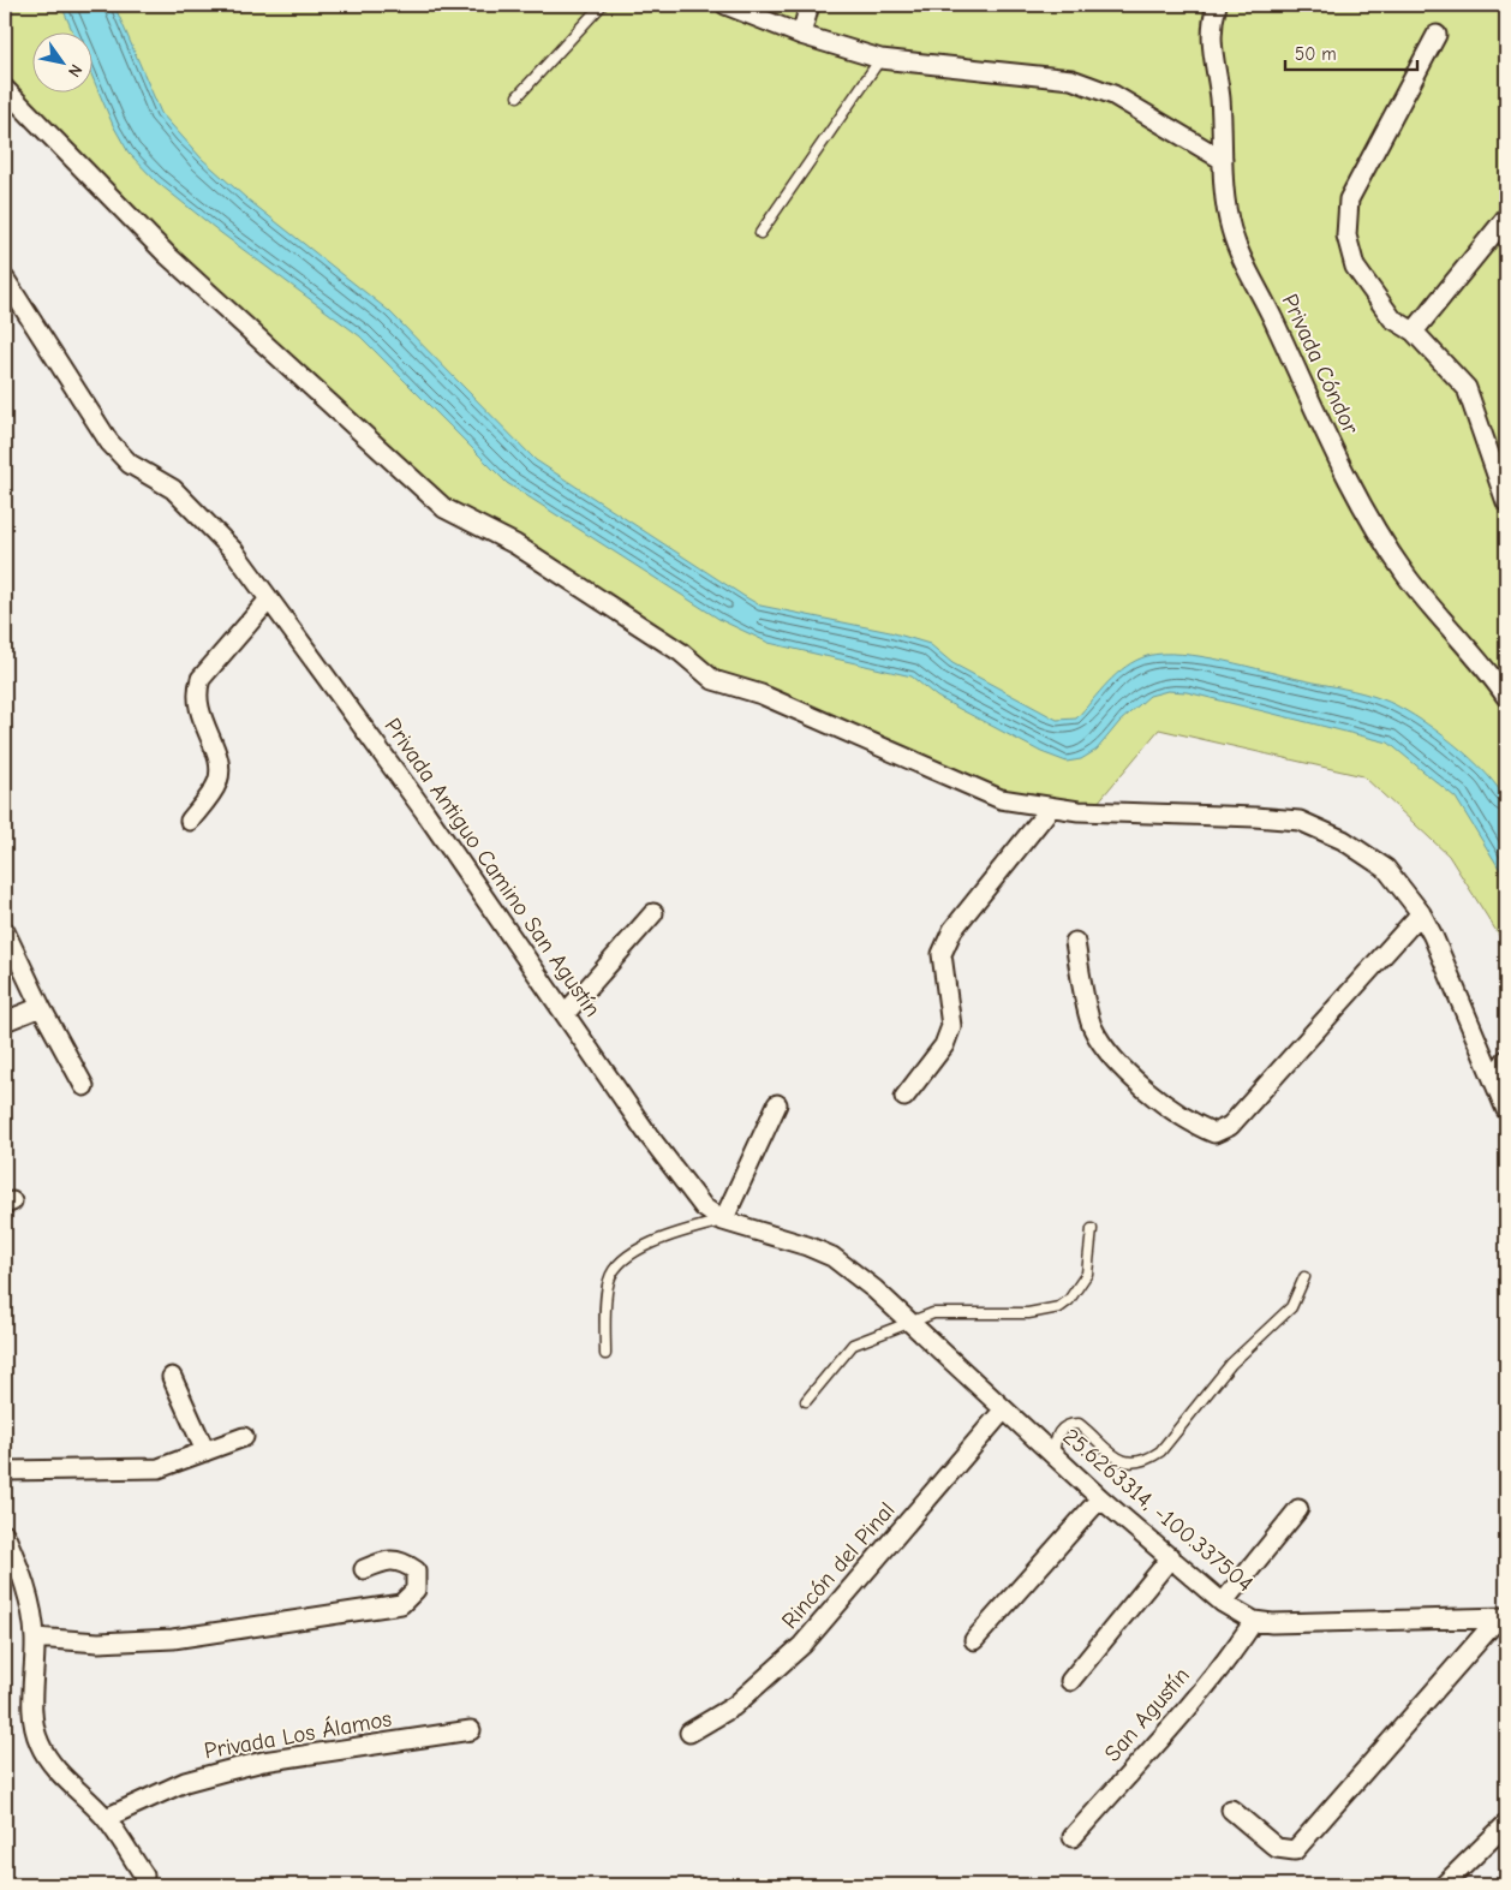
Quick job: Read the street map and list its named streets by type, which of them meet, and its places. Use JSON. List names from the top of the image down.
{
  "streets": {
    "street": [
      "Privada Cóndor",
      "Privada Antiguo Camino San Agustín",
      "25.6263314, -100.337504",
      "Rincón del Pinal",
      "San Agustín",
      "Privada Los Álamos"
    ]
  },
  "crossings": [
    ["Privada Antiguo Camino San Agustín", "25.6263314, -100.337504"],
    ["Privada Antiguo Camino San Agustín", "Rincón del Pinal"],
    ["25.6263314, -100.337504", "Rincón del Pinal"],
    ["25.6263314, -100.337504", "San Agustín"]
  ],
  "scale_bar": "50 m",
  "north": "bottom right"
}
